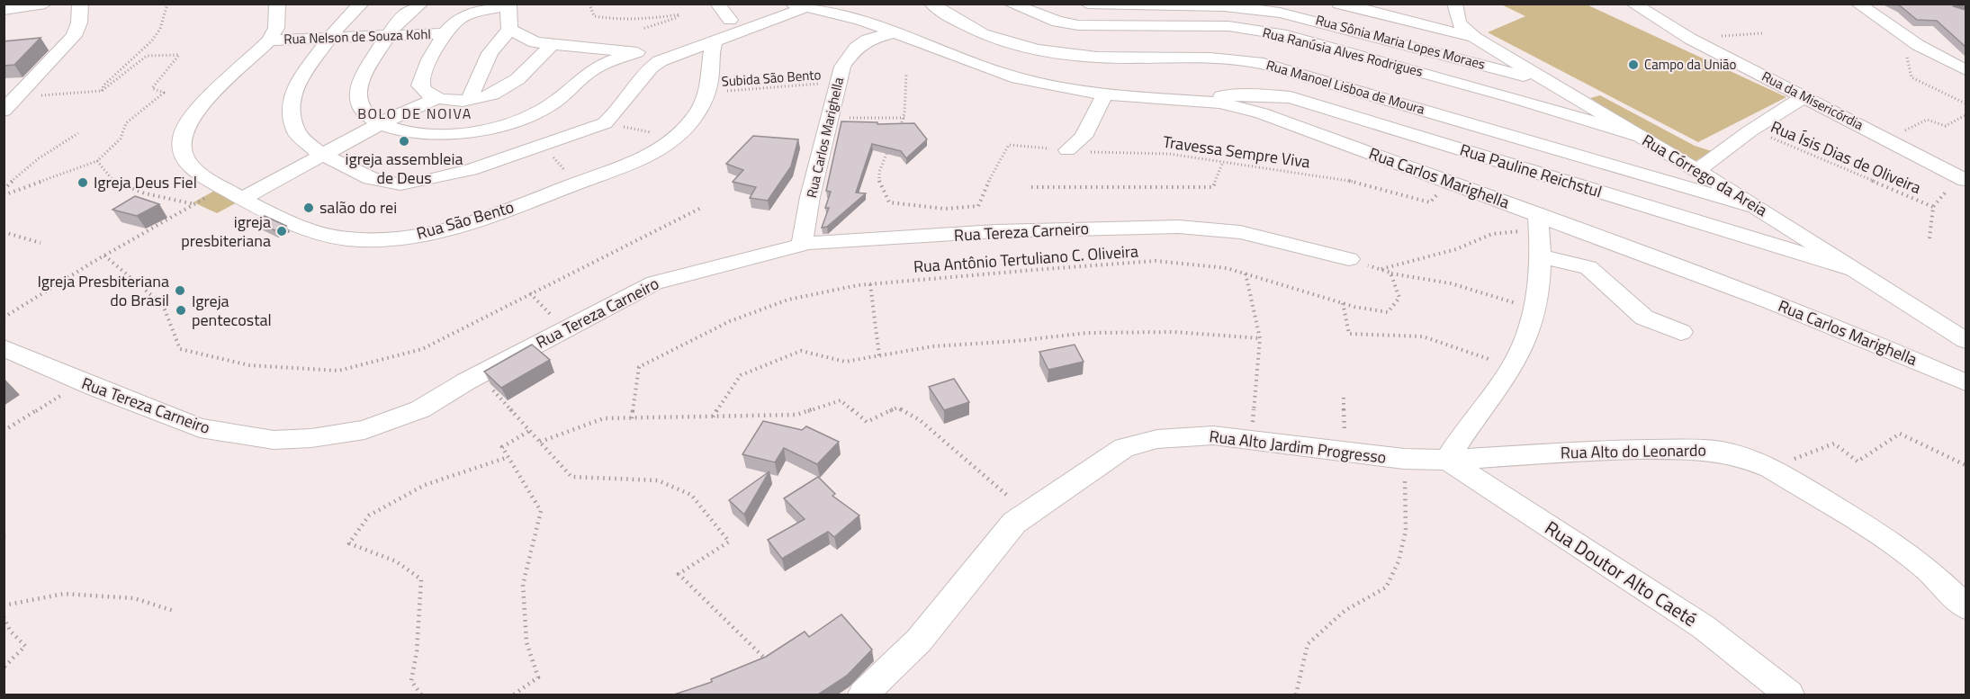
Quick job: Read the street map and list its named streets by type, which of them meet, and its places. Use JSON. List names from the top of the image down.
{
  "streets": {
    "street": [
      "Rua Nelson de Souza Kohl",
      "Rua Sônia Maria Lopes Moraes",
      "Rua Ranúsia Alves Rodrigues",
      "Rua Manoel Lisboa de Moura",
      "Rua da Misericórdia",
      "Rua Carlos Marighella",
      "Rua Pauline Reichstul",
      "Rua Córrego da Areia",
      "Rua São Bento",
      "Rua Tereza Carneiro",
      "Rua Alto Jardim Progresso",
      "Rua Alto do Leonardo",
      "Rua Doutor Alto Caeté"
    ],
    "path": [
      "Subida São Bento",
      "Travessa Sempre Viva",
      "Rua Ísis Dias de Oliveira",
      "Rua Antônio Tertuliano C. Oliveira"
    ]
  },
  "crossings": [
    ["Rua Nelson de Souza Kohl", "Rua São Bento"],
    ["Rua Sônia Maria Lopes Moraes", "Rua Córrego da Areia"],
    ["Rua Ranúsia Alves Rodrigues", "Rua Córrego da Areia"],
    ["Subida São Bento", "Rua Carlos Marighella"],
    ["Subida São Bento", "Rua São Bento"],
    ["Rua Manoel Lisboa de Moura", "Rua Córrego da Areia"],
    ["Rua Carlos Marighella", "Travessa Sempre Viva"],
    ["Rua Carlos Marighella", "Rua Pauline Reichstul"],
    ["Rua Carlos Marighella", "Rua Tereza Carneiro"],
    ["Rua Pauline Reichstul", "Rua Córrego da Areia"],
    ["Rua Alto Jardim Progresso", "Rua Alto do Leonardo"],
    ["Rua Alto Jardim Progresso", "Rua Doutor Alto Caeté"],
    ["Rua Alto do Leonardo", "Rua Doutor Alto Caeté"]
  ],
  "districts": ["BOLO DE NOIVA"],
  "places": [
    "Campo da União",
    "igreja assembleia de Deus",
    "Igreja Deus Fiel",
    "salão do rei",
    "igreja presbiteriana",
    "Igreja Presbiteriana do Brasil",
    "Igreja pentecostal"
  ]
}
